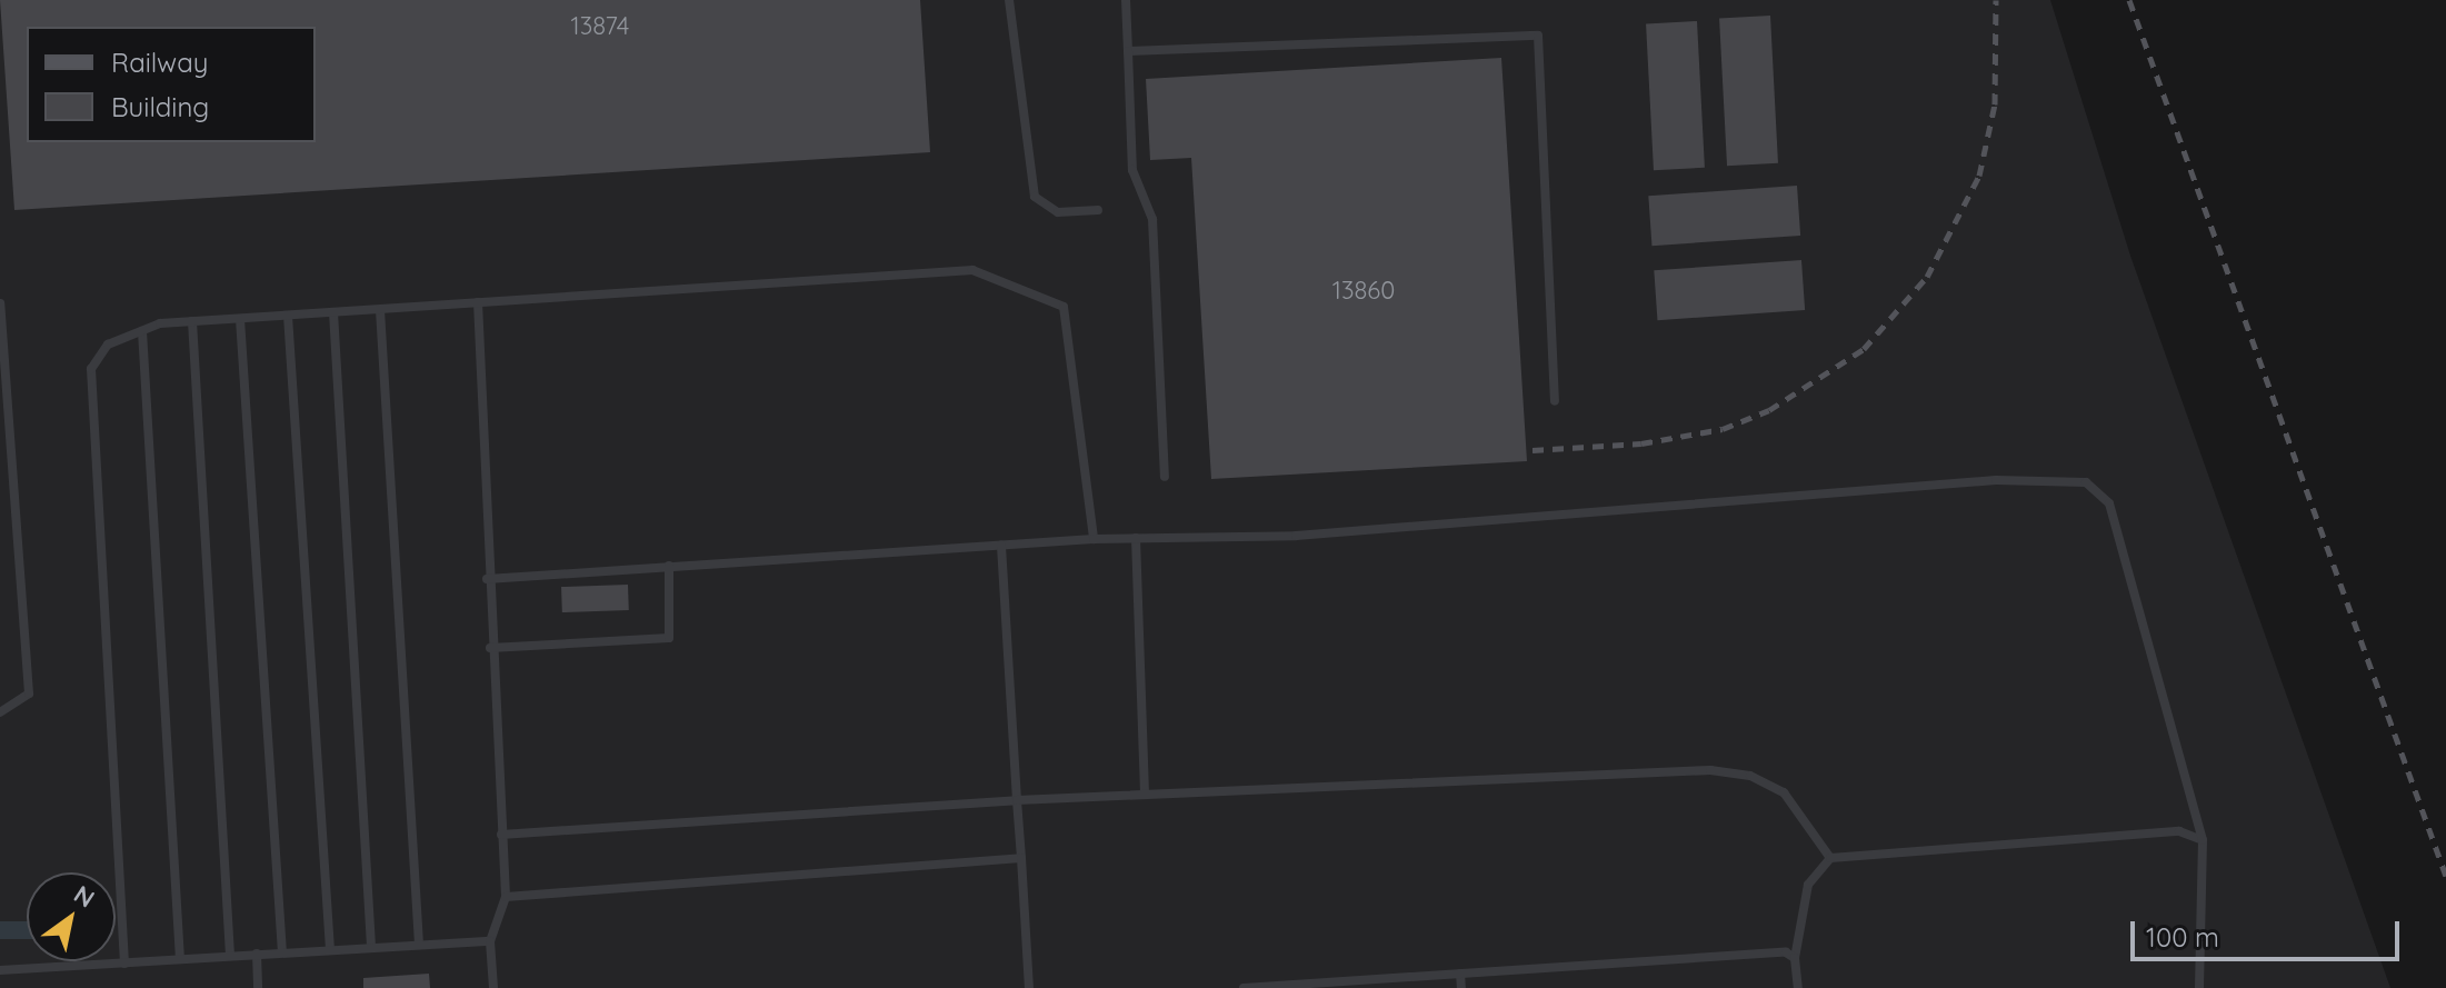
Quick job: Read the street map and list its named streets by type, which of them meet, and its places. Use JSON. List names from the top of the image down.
{
  "house_numbers": ["13874", "13860"],
  "legend": ["Railway", "Building"],
  "scale_bar": "100 m",
  "north": "top right"
}
